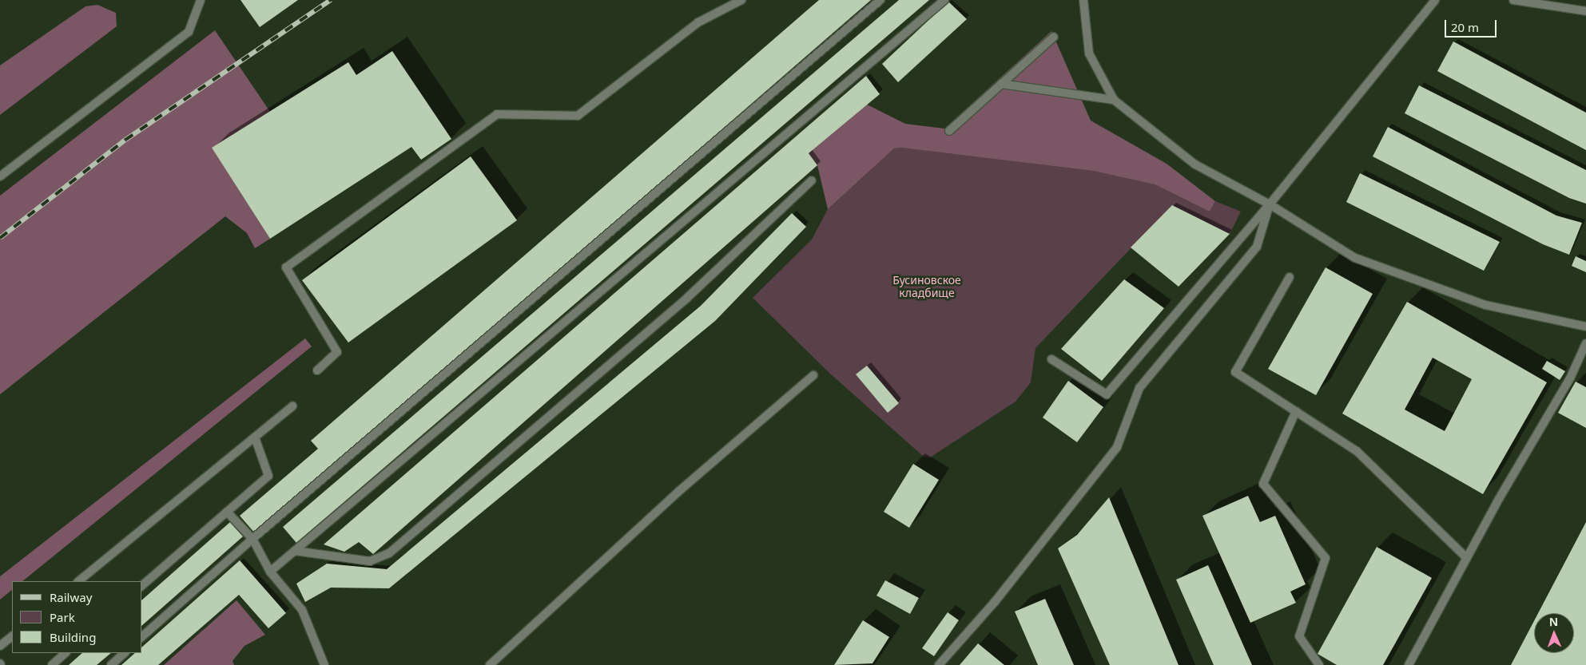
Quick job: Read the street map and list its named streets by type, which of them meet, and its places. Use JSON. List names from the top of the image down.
{
  "parks": ["Бусиновское кладбище"],
  "legend": ["Railway", "Park", "Building"],
  "scale_bar": "20 m",
  "north": "top"
}
